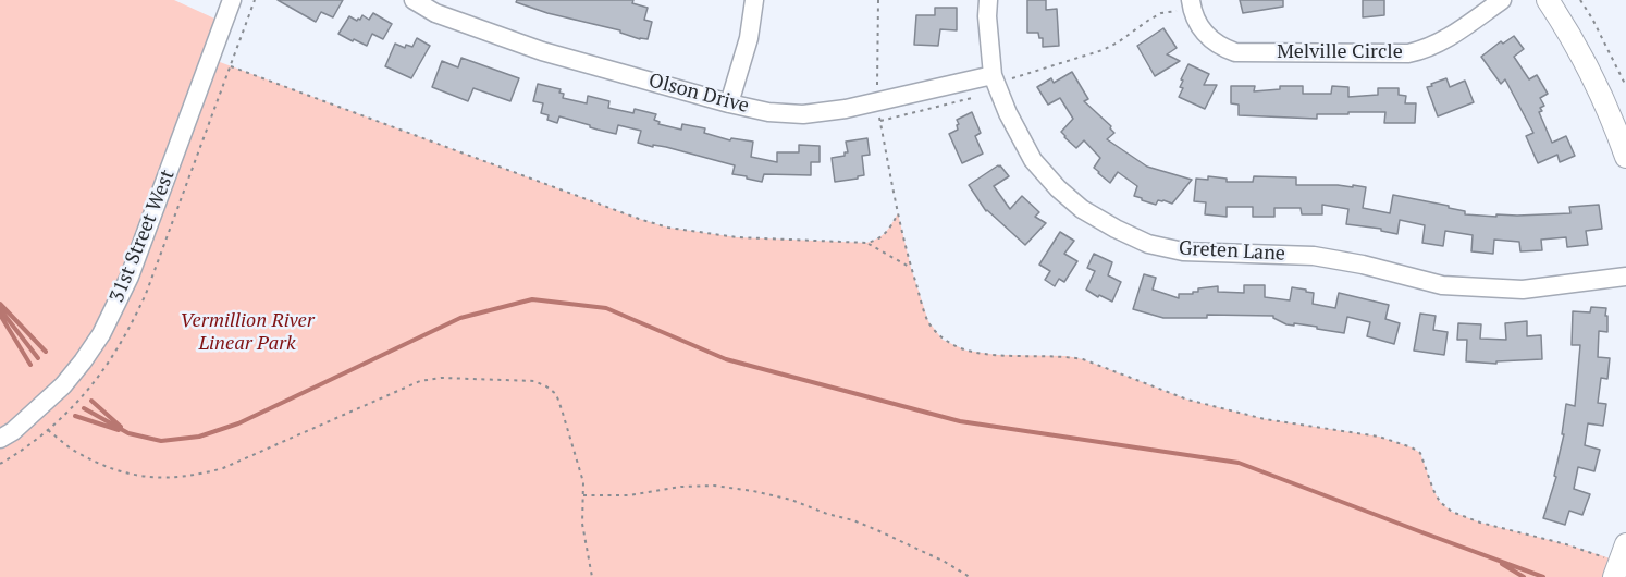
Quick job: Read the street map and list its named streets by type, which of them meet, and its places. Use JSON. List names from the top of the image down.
{
  "streets": {
    "street": [
      "Melville Circle",
      "Olson Drive",
      "31st Street West",
      "Greten Lane"
    ]
  },
  "crossings": [
    ["Olson Drive", "Greten Lane"]
  ],
  "parks": ["Vermillion River Linear Park"]
}
